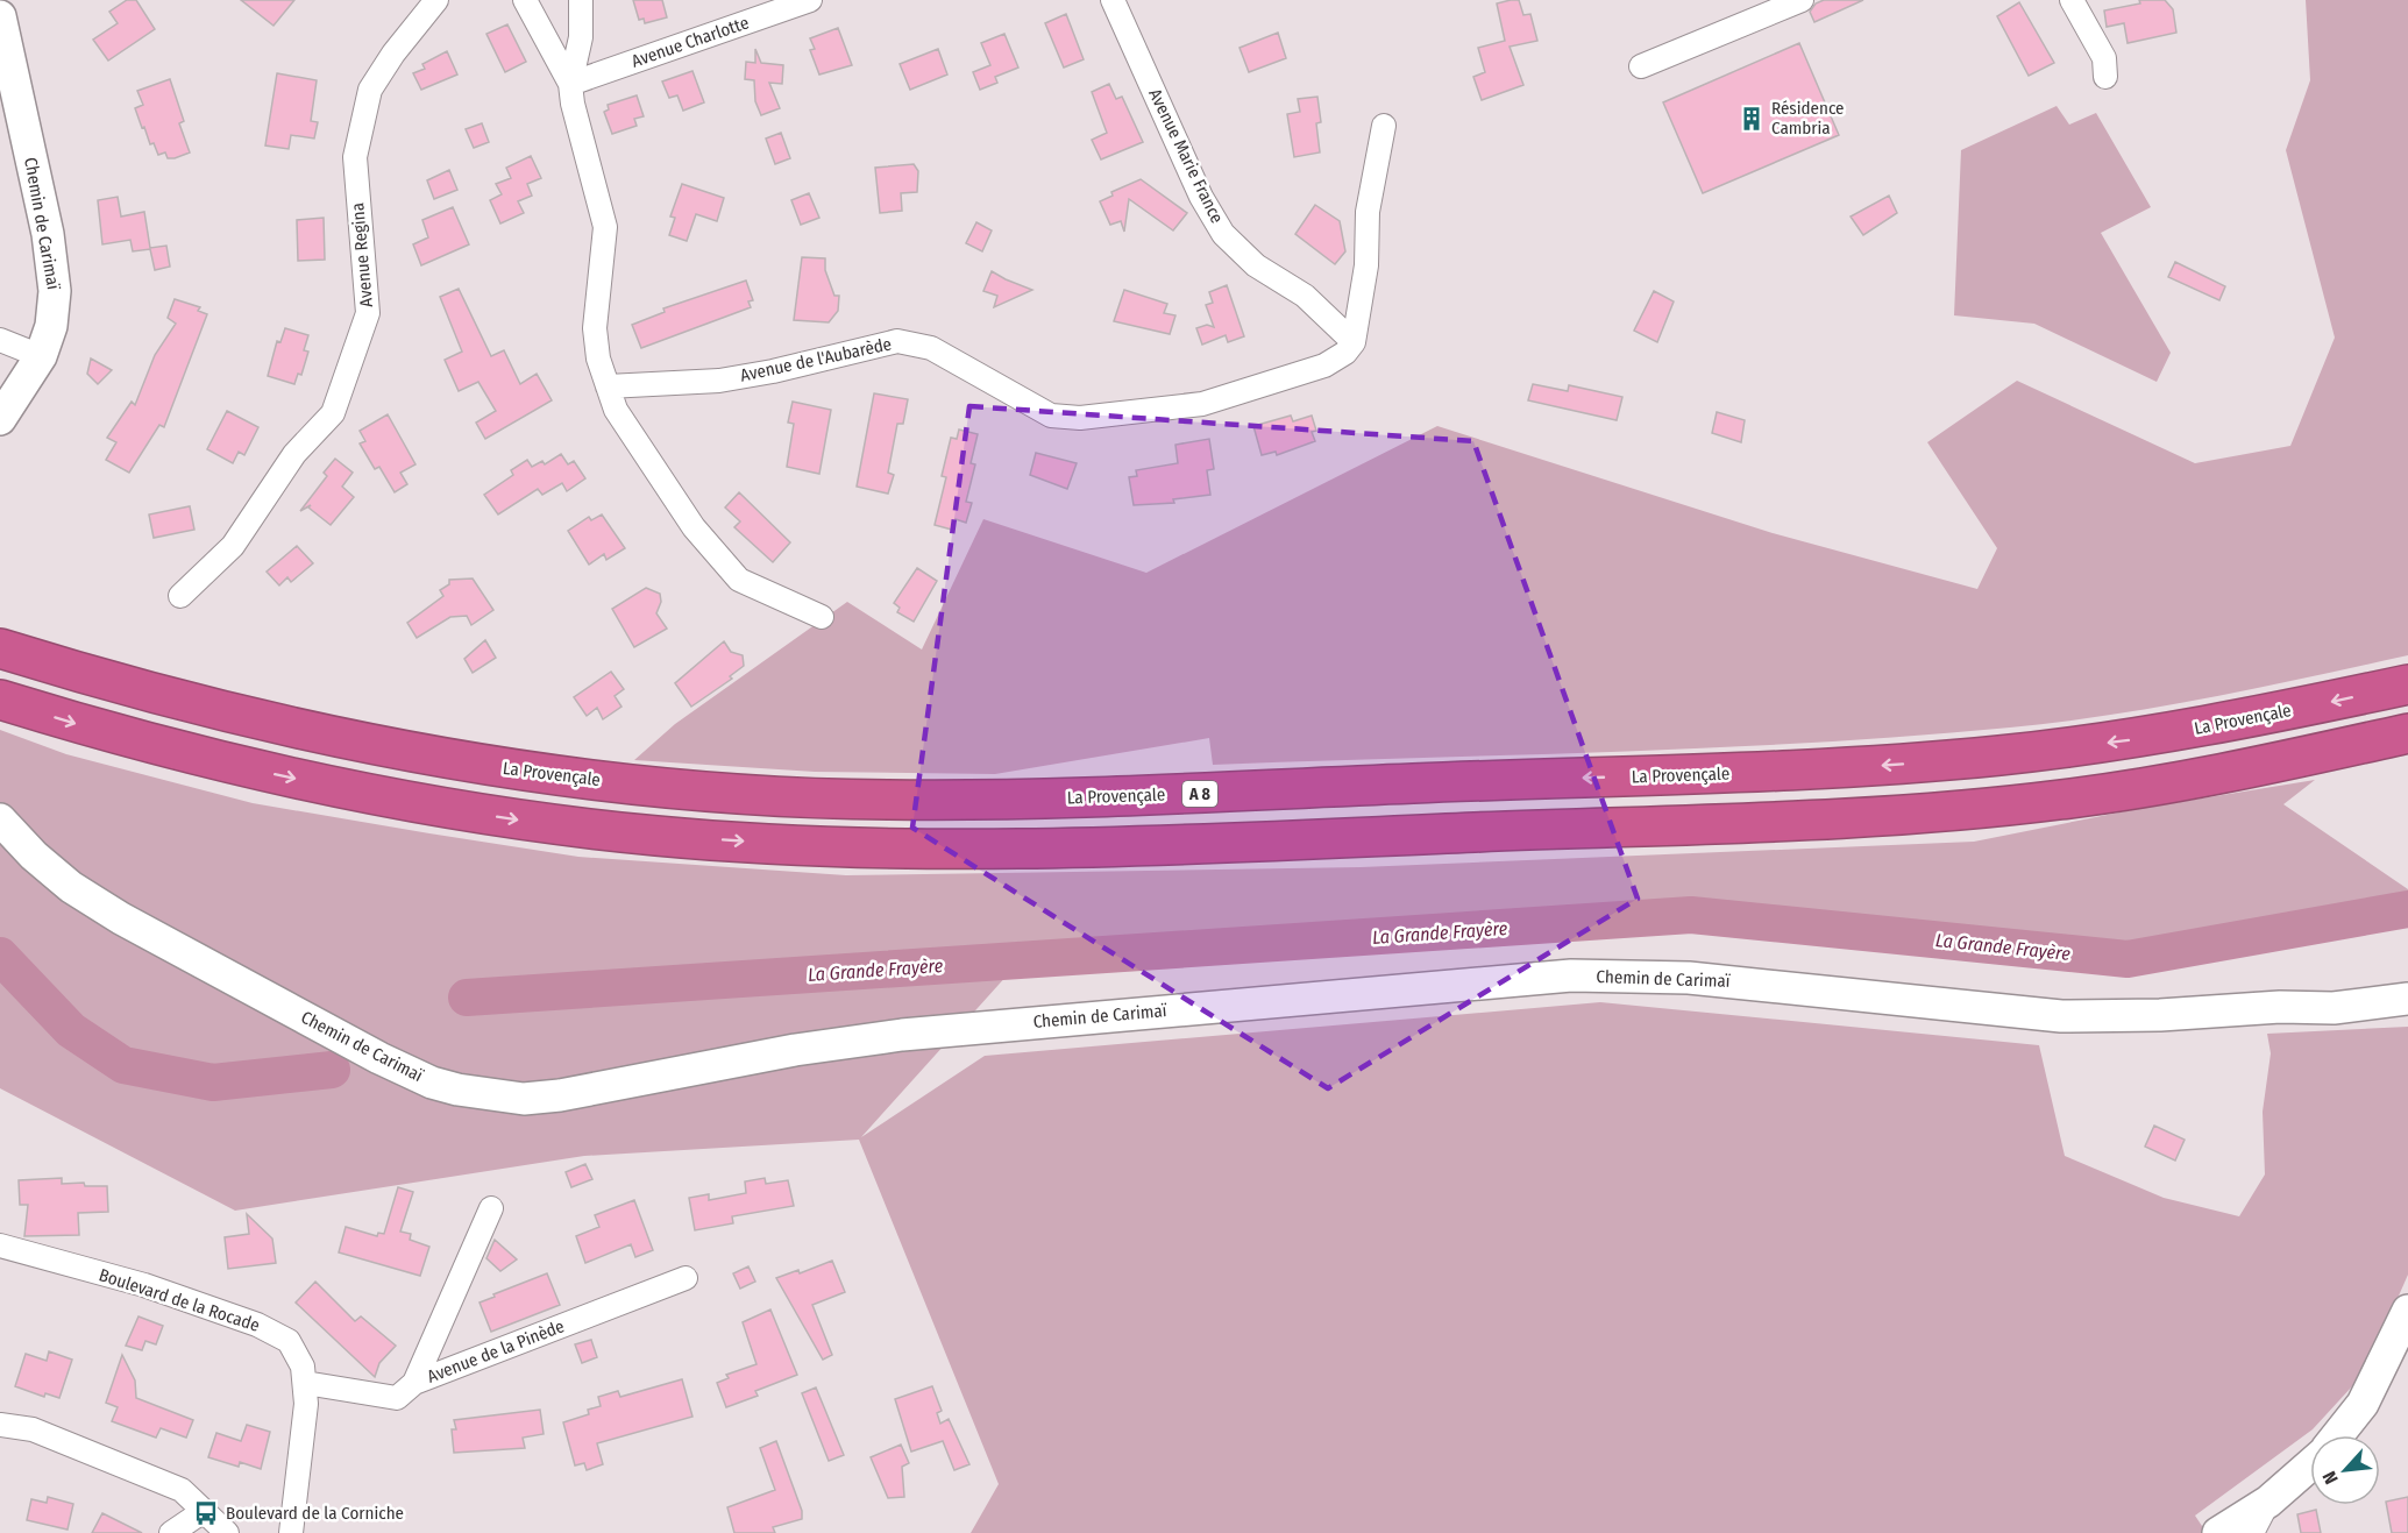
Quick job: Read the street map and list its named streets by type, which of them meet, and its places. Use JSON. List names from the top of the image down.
{
  "streets": {
    "highway": ["La Provençale", "A 8"],
    "street": [
      "Avenue Charlotte",
      "Avenue Marie France",
      "Chemin de Carimaï",
      "Avenue Regina",
      "Avenue de l'Aubarède",
      "Boulevard de la Rocade",
      "Avenue de la Pinède"
    ]
  },
  "crossings": [
    ["Avenue Marie France", "Avenue de l'Aubarède"],
    ["Boulevard de la Rocade", "Avenue de la Pinède"]
  ],
  "water": ["La Grande Frayère"],
  "places": {
    "building": ["Résidence Cambria"],
    "bus stop": ["Boulevard de la Corniche"]
  },
  "north": "bottom left"
}
